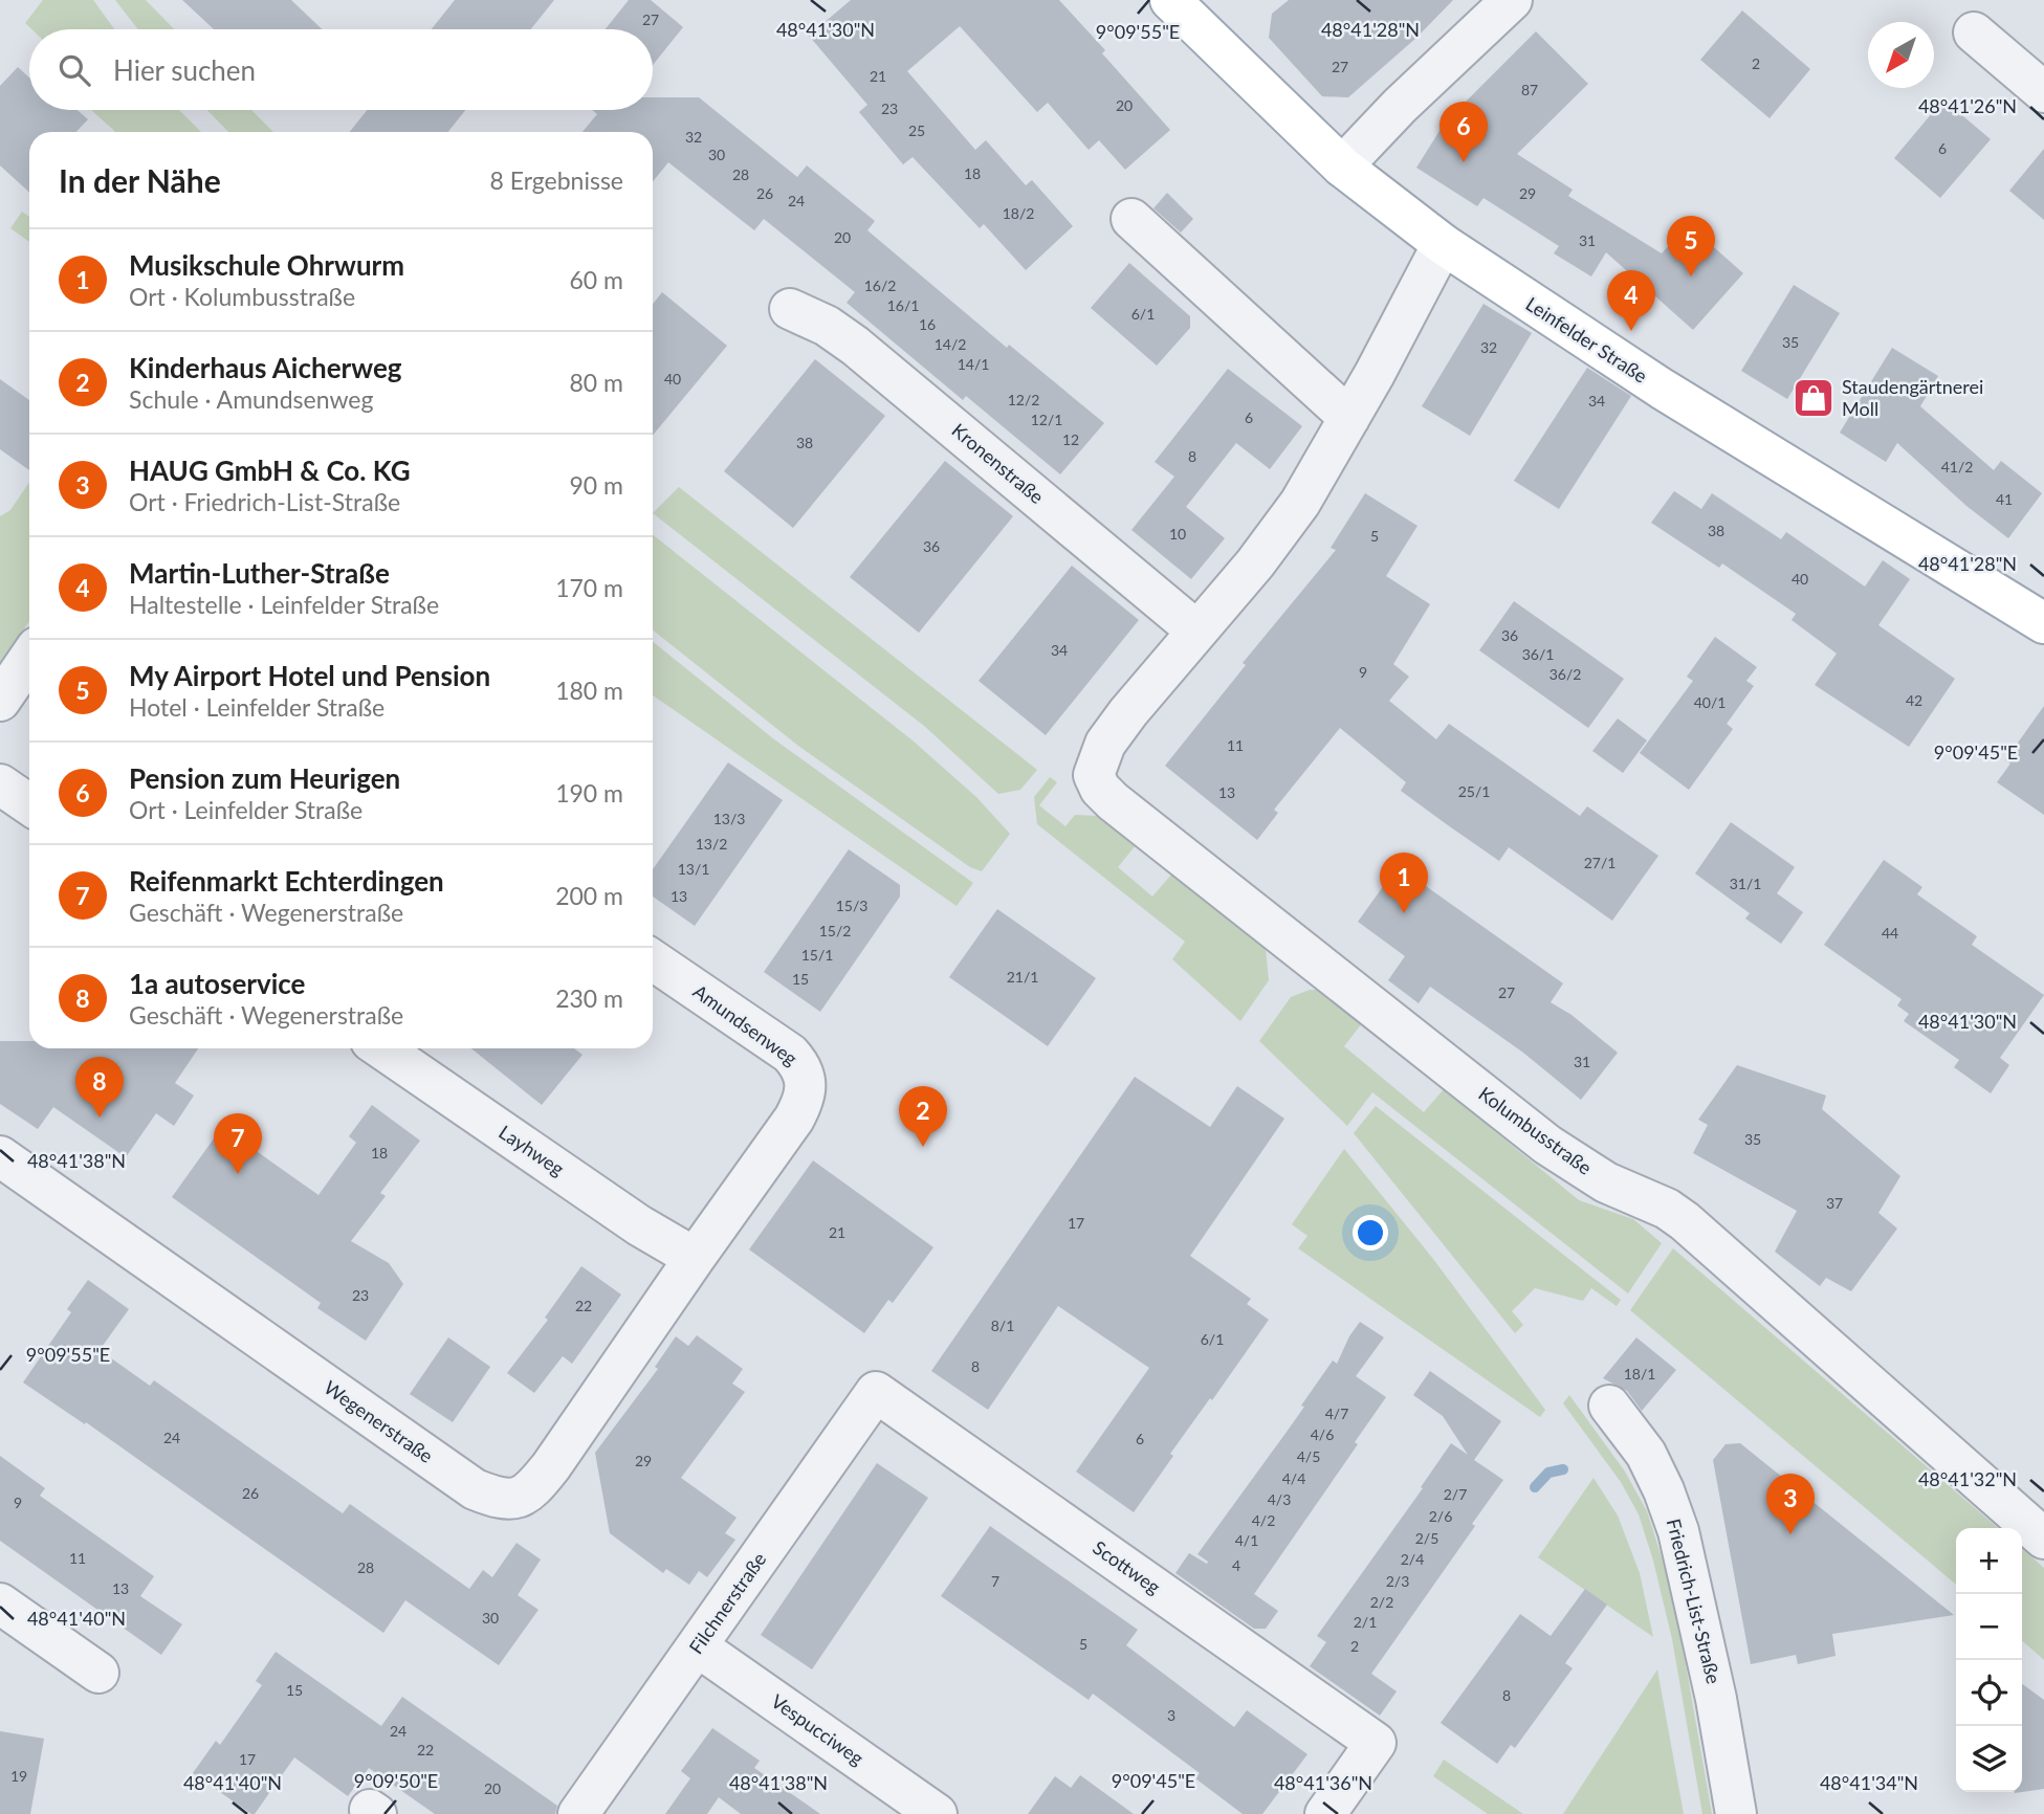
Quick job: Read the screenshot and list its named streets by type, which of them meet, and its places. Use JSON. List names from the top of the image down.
{
  "streets": {
    "main road": ["Leinfelder Straße"],
    "street": [
      "Kronenstraße",
      "Amundsenweg",
      "Kolumbusstraße",
      "Layhweg",
      "Wegenerstraße",
      "Scottweg",
      "Friedrich-List-Straße",
      "Filchnerstraße",
      "Vespucciweg"
    ]
  },
  "crossings": [
    ["Kronenstraße", "Kolumbusstraße"],
    ["Amundsenweg", "Layhweg"],
    ["Amundsenweg", "Wegenerstraße"],
    ["Layhweg", "Wegenerstraße"],
    ["Scottweg", "Filchnerstraße"],
    ["Filchnerstraße", "Vespucciweg"]
  ],
  "places": {
    "shop": ["Staudengärtnerei Moll"]
  },
  "house_numbers": [
    "27",
    "2",
    "27",
    "21",
    "87",
    "20",
    "23",
    "25",
    "32",
    "6",
    "30",
    "18",
    "28",
    "26",
    "29",
    "24",
    "18/2",
    "20",
    "31",
    "16/2",
    "16/1",
    "6/1",
    "16",
    "35",
    "14/2",
    "32",
    "14/1",
    "40",
    "12/2",
    "34",
    "6",
    "12/1",
    "12",
    "38",
    "8",
    "41/2",
    "41",
    "38",
    "10",
    "5",
    "36",
    "40",
    "36",
    "34",
    "36/1",
    "9",
    "36/2",
    "42",
    "40/1",
    "11",
    "25/1",
    "13",
    "13/3",
    "13/2",
    "27/1",
    "13/1",
    "31/1",
    "13",
    "15/3",
    "15/2",
    "44",
    "15/1",
    "21/1",
    "15",
    "27",
    "31",
    "35",
    "18",
    "37",
    "17",
    "21",
    "23",
    "22",
    "8/1",
    "6/1",
    "8",
    "18/1",
    "4/7",
    "4/6",
    "24",
    "6",
    "4/5",
    "29",
    "4/4",
    "26",
    "2/7",
    "4/3",
    "9",
    "2/6",
    "4/2",
    "2/5",
    "4/1",
    "11",
    "2/4",
    "4",
    "28",
    "7",
    "2/3",
    "13",
    "2/2",
    "30",
    "2/1",
    "5",
    "2",
    "15",
    "8",
    "3",
    "24",
    "22",
    "17",
    "19",
    "20"
  ],
  "north": "bottom left",
  "page": {
    "search": "Hier suchen",
    "pins": [
      "6",
      "5",
      "4",
      "1",
      "8",
      "2",
      "7",
      "3"
    ],
    "heading": ["In der Nähe", "8 Ergebnisse"],
    "list": [
      {
        "mark": "1",
        "name": "Musikschule Ohrwurm",
        "note": "Ort · Kolumbusstraße",
        "value": "60 m"
      },
      {
        "mark": "2",
        "name": "Kinderhaus Aicherweg",
        "note": "Schule · Amundsenweg",
        "value": "80 m"
      },
      {
        "mark": "3",
        "name": "HAUG GmbH & Co. KG",
        "note": "Ort · Friedrich-List-Straße",
        "value": "90 m"
      },
      {
        "mark": "4",
        "name": "Martin-Luther-Straße",
        "note": "Haltestelle · Leinfelder Straße",
        "value": "170 m"
      },
      {
        "mark": "5",
        "name": "My Airport Hotel und Pension",
        "note": "Hotel · Leinfelder Straße",
        "value": "180 m"
      },
      {
        "mark": "6",
        "name": "Pension zum Heurigen",
        "note": "Ort · Leinfelder Straße",
        "value": "190 m"
      },
      {
        "mark": "7",
        "name": "Reifenmarkt Echterdingen",
        "note": "Geschäft · Wegenerstraße",
        "value": "200 m"
      },
      {
        "mark": "8",
        "name": "1a autoservice",
        "note": "Geschäft · Wegenerstraße",
        "value": "230 m"
      }
    ],
    "map_buttons": ["+", "−"]
  },
  "coordinates": [
    "48°41'30\"N",
    "48°41'28\"N",
    "9°09'55\"E",
    "48°41'26\"N",
    "9°09'45\"E",
    "48°41'38\"N",
    "48°41'32\"N",
    "48°41'40\"N",
    "9°09'50\"E",
    "48°41'36\"N",
    "48°41'34\"N"
  ]
}
